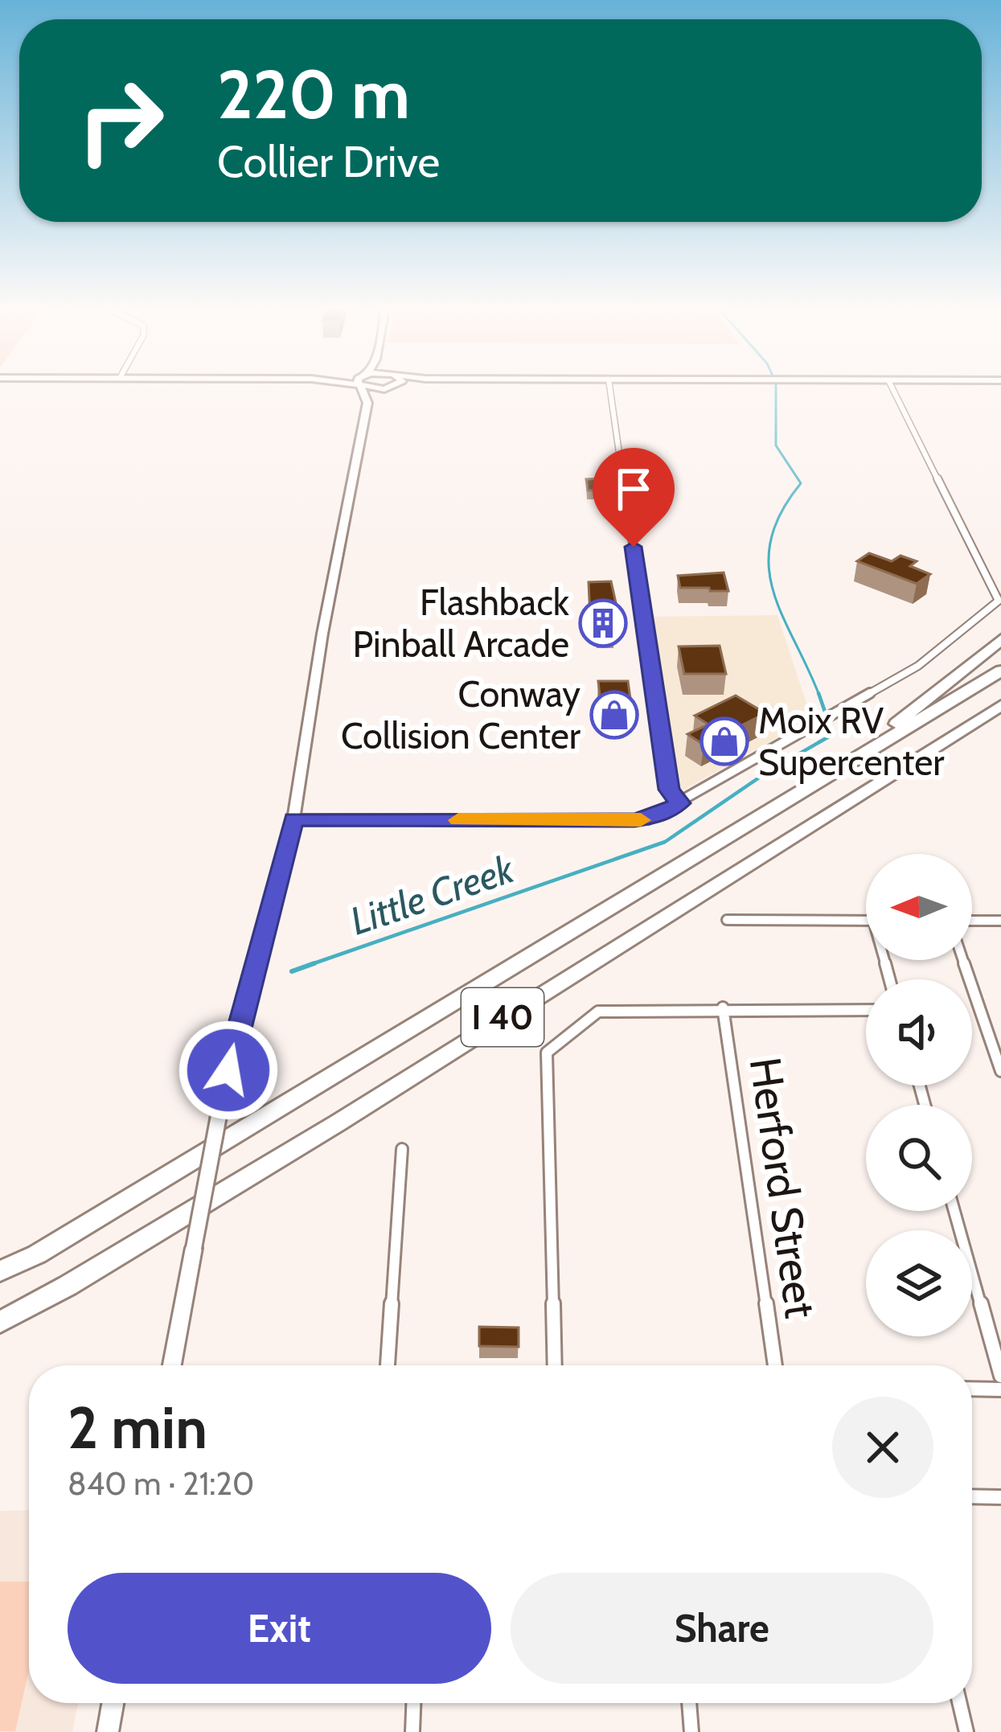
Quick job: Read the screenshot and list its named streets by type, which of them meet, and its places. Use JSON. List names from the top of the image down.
{
  "streets": {
    "highway": ["I 40"],
    "street": ["Herford Street"]
  },
  "water": ["Little Creek"],
  "places": {
    "building": ["Flashback Pinball Arcade"],
    "shop": ["Conway Collision Center", "Moix RV Supercenter"]
  },
  "north": "left",
  "page": {
    "turn": ["220 m", "Collier Drive"],
    "heading": ["2 min", "840 m · 21:20"],
    "buttons": ["Exit", "Share"]
  }
}
